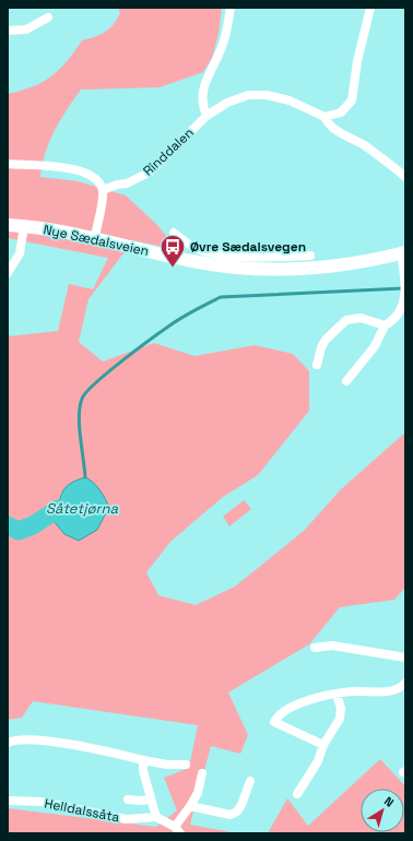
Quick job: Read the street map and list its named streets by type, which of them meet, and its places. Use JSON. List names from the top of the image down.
{
  "streets": {
    "main road": ["Nye Sædalsveien"],
    "street": ["Rinddalen", "Helldalssåta"]
  },
  "water": ["Såtetjørna"],
  "places": {
    "bus stop": ["Øvre Sædalsvegen"]
  },
  "north": "top right"
}
